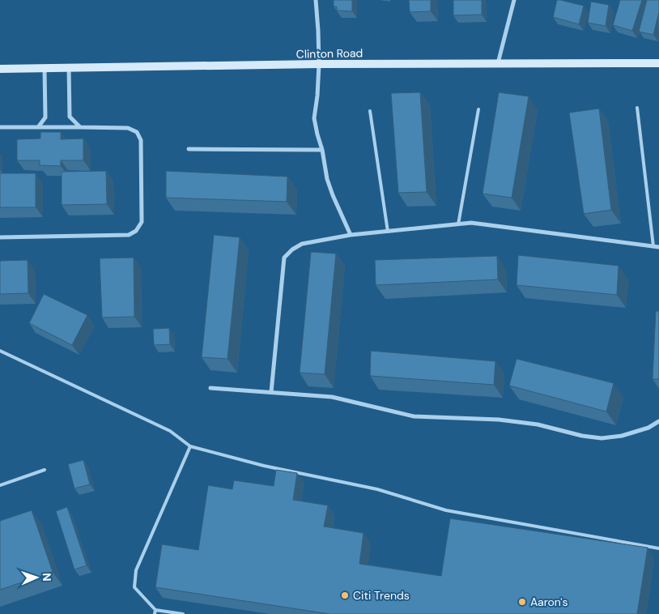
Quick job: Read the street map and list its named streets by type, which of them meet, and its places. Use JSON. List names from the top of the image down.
{
  "streets": {
    "street": ["Clinton Road"]
  },
  "places": ["Citi Trends", "Aaron's"],
  "north": "right"
}
